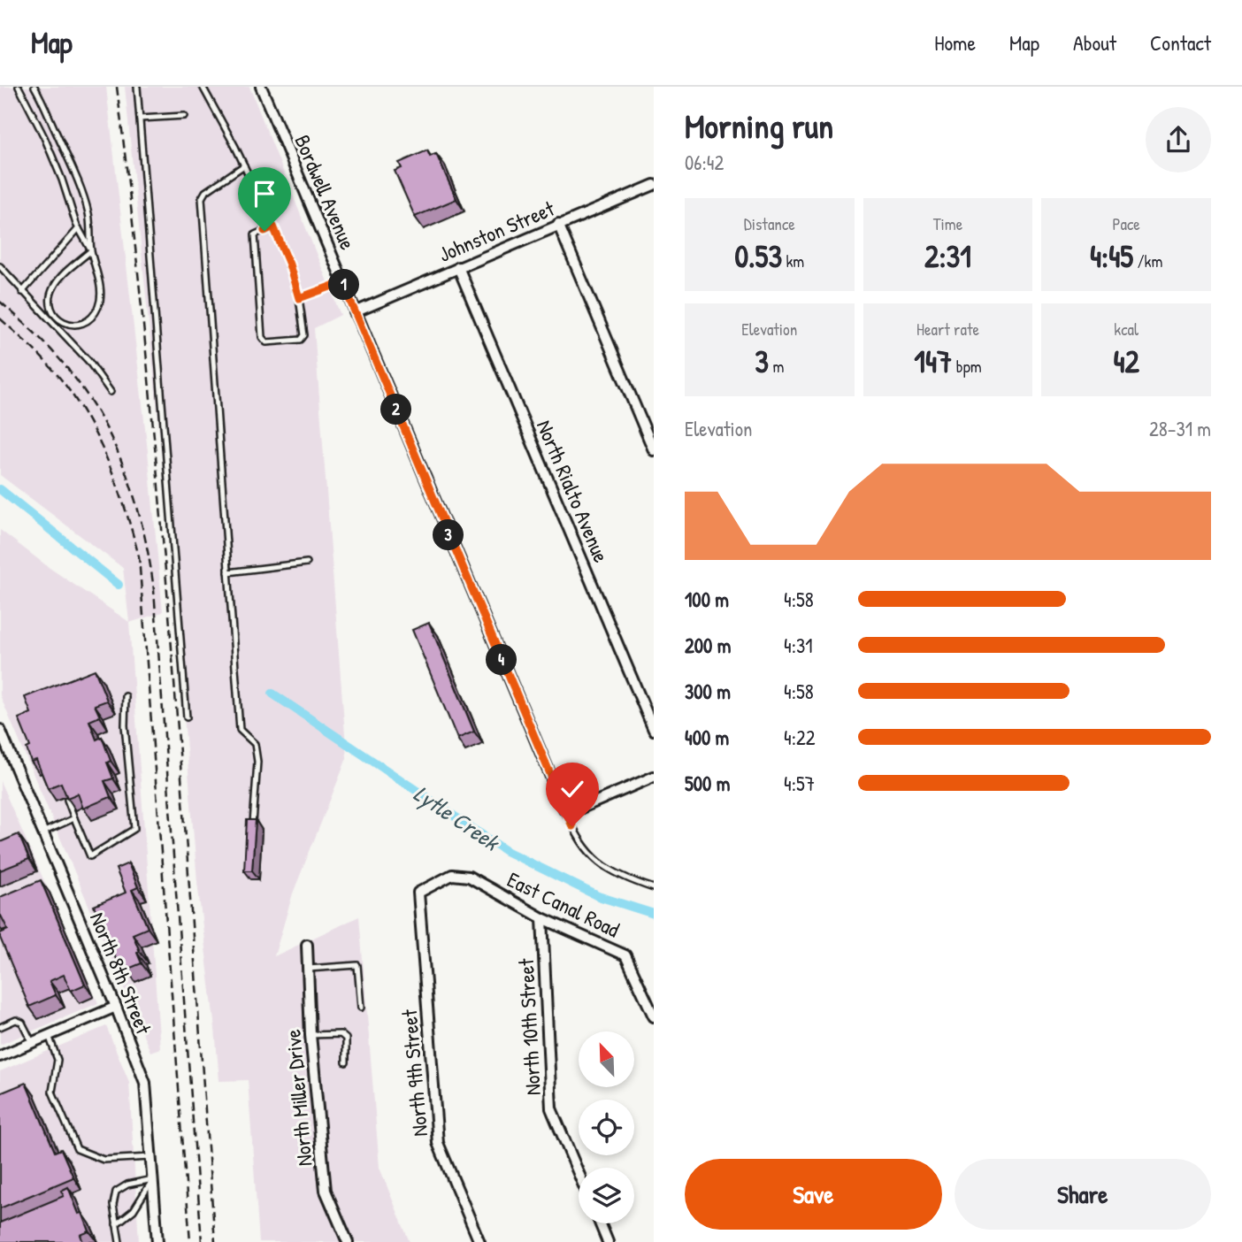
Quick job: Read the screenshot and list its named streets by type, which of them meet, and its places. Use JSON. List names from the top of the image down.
{
  "streets": {
    "street": [
      "Bordwell Avenue",
      "Johnston Street",
      "North Rialto Avenue",
      "East Canal Road",
      "North 8th Street",
      "North 10th Street",
      "North 9th Street",
      "North Miller Drive"
    ]
  },
  "crossings": [
    ["Bordwell Avenue", "Johnston Street"],
    ["Johnston Street", "North Rialto Avenue"],
    ["East Canal Road", "North 10th Street"],
    ["East Canal Road", "North 9th Street"]
  ],
  "water": ["Lytle Creek"],
  "north": "top left",
  "page": {
    "header": "Map",
    "nav": [
      "Home",
      "Map",
      "About",
      "Contact"
    ],
    "heading": ["Morning run", "06:42"],
    "stats": [
      ["Distance", "0.53 km"],
      ["Time", "2:31"],
      ["Pace", "4:45 /km"],
      ["Elevation", "3 m"],
      ["Heart rate", "147 bpm"],
      ["kcal", "42"]
    ],
    "pins": [
      "1",
      "2",
      "3",
      "4"
    ],
    "chart": ["Elevation", "28–31 m"],
    "list": [
      {
        "name": "100 m",
        "note": "4:58"
      },
      {
        "name": "200 m",
        "note": "4:31"
      },
      {
        "name": "300 m",
        "note": "4:58"
      },
      {
        "name": "400 m",
        "note": "4:22"
      },
      {
        "name": "500 m",
        "note": "4:57"
      }
    ],
    "buttons": ["Save", "Share"]
  }
}
